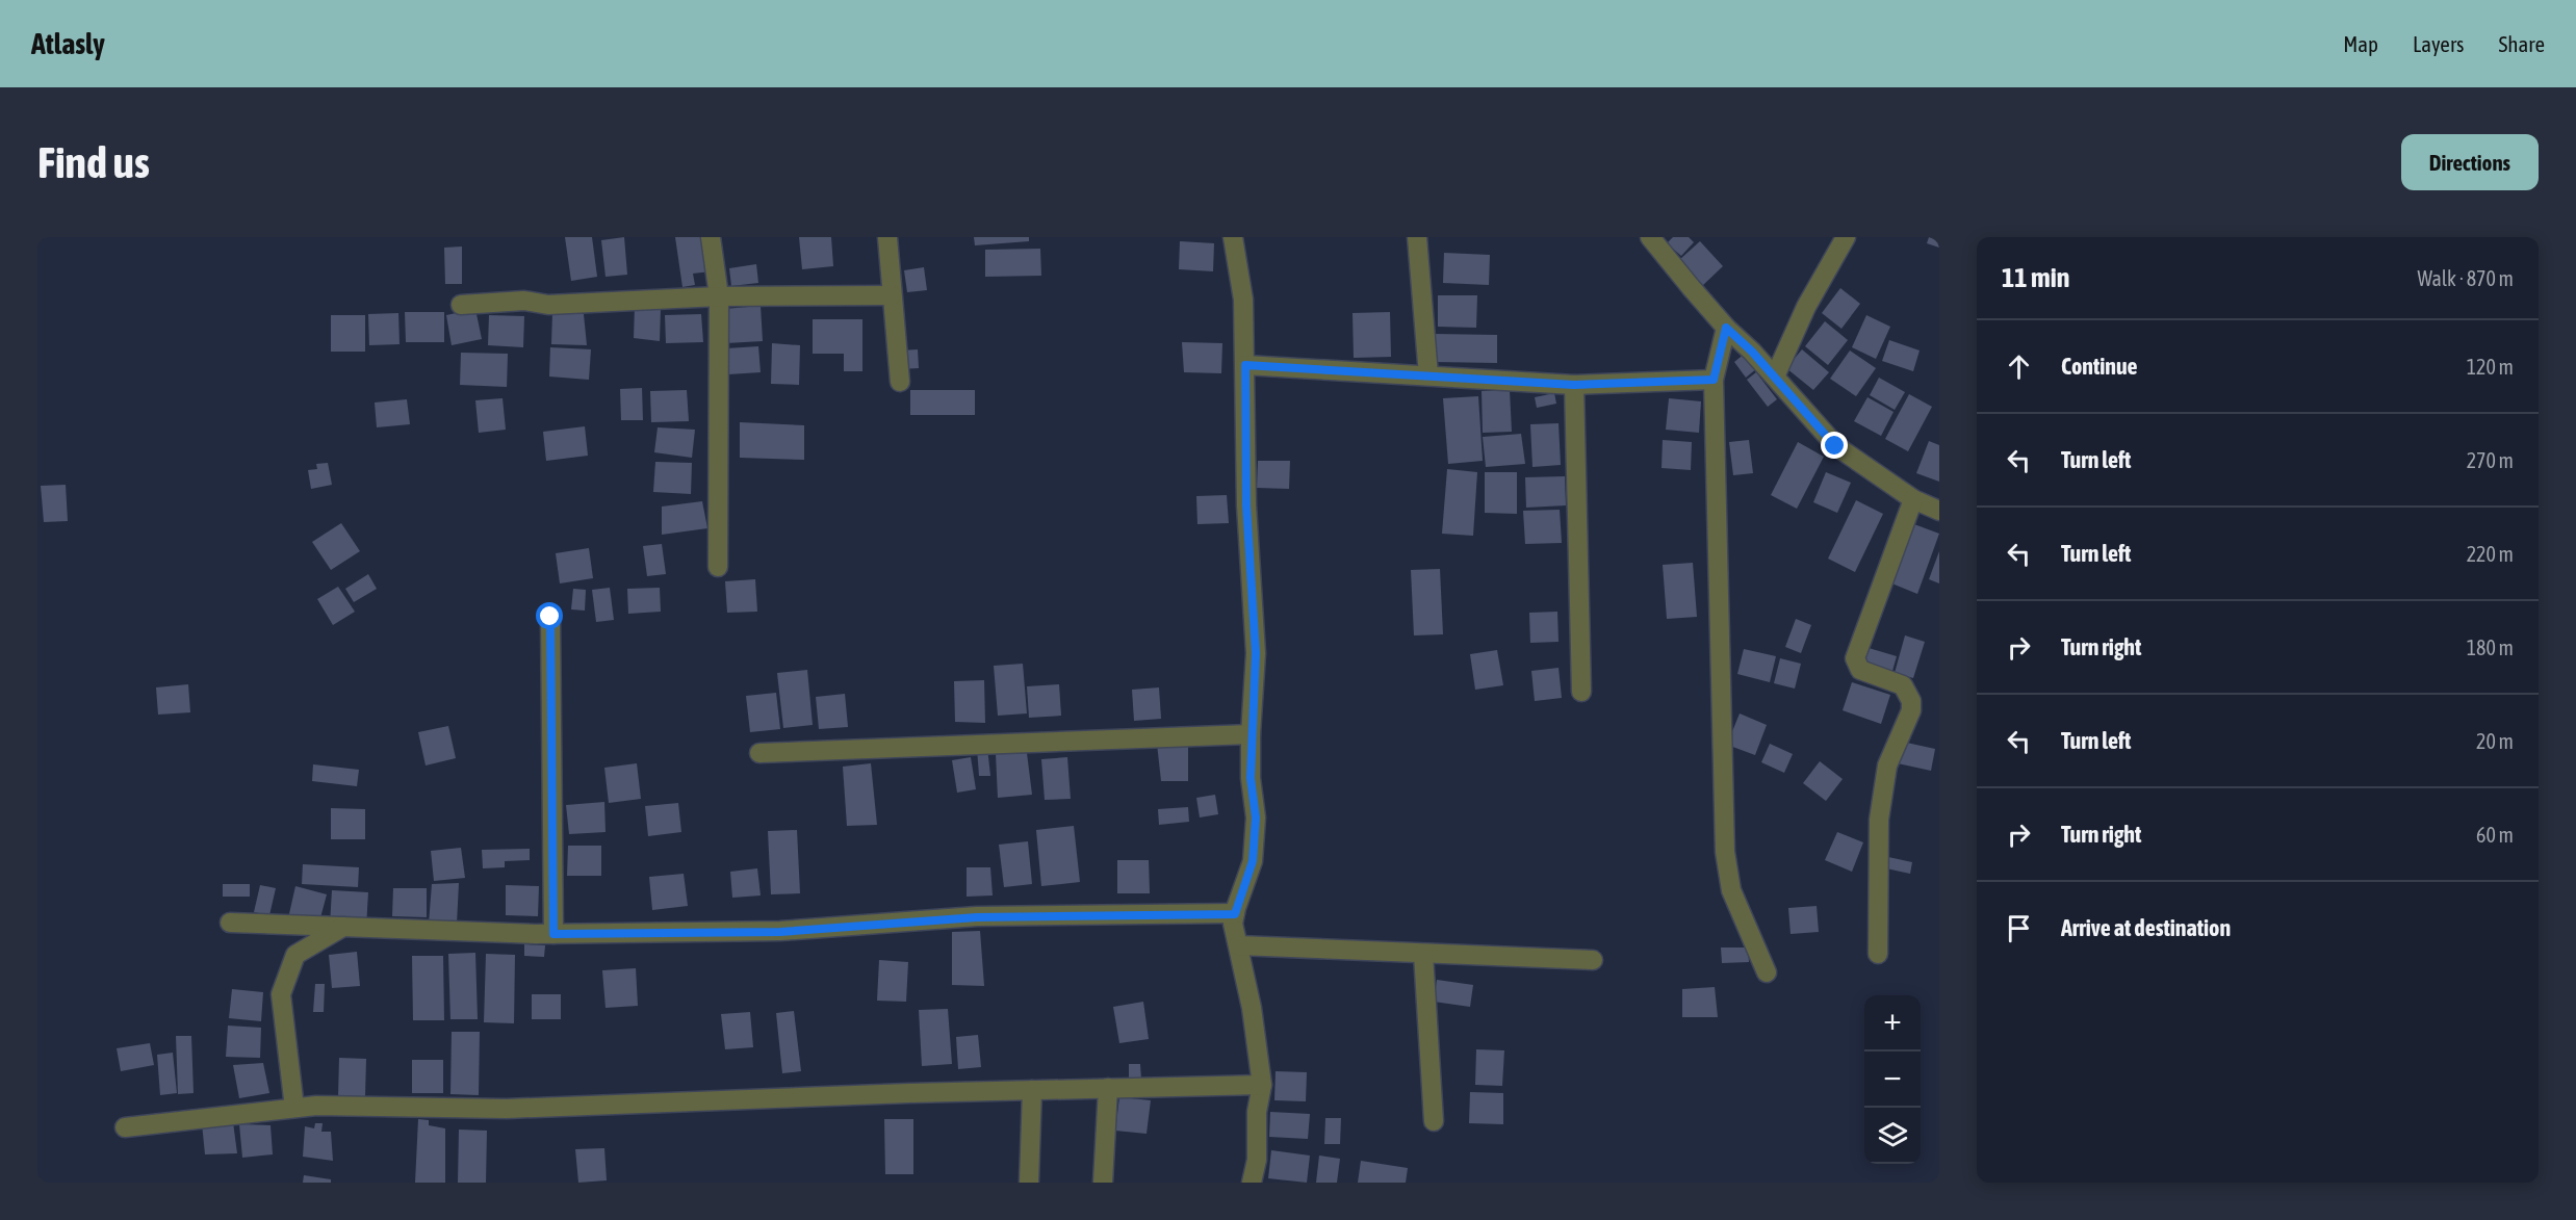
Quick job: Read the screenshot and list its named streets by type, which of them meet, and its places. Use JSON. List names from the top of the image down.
{
  "page": {
    "header": "Atlasly",
    "nav": ["Map", "Layers", "Share"],
    "buttons": "Directions",
    "title": "Find us",
    "heading": ["11 min", "Walk · 870 m"],
    "list": [
      ["Continue", "120 m"],
      ["Turn left", "270 m"],
      ["Turn left", "220 m"],
      ["Turn right", "180 m"],
      ["Turn left", "20 m"],
      ["Turn right", "60 m"],
      "Arrive at destination"
    ],
    "map_buttons": ["+", "−"]
  }
}
